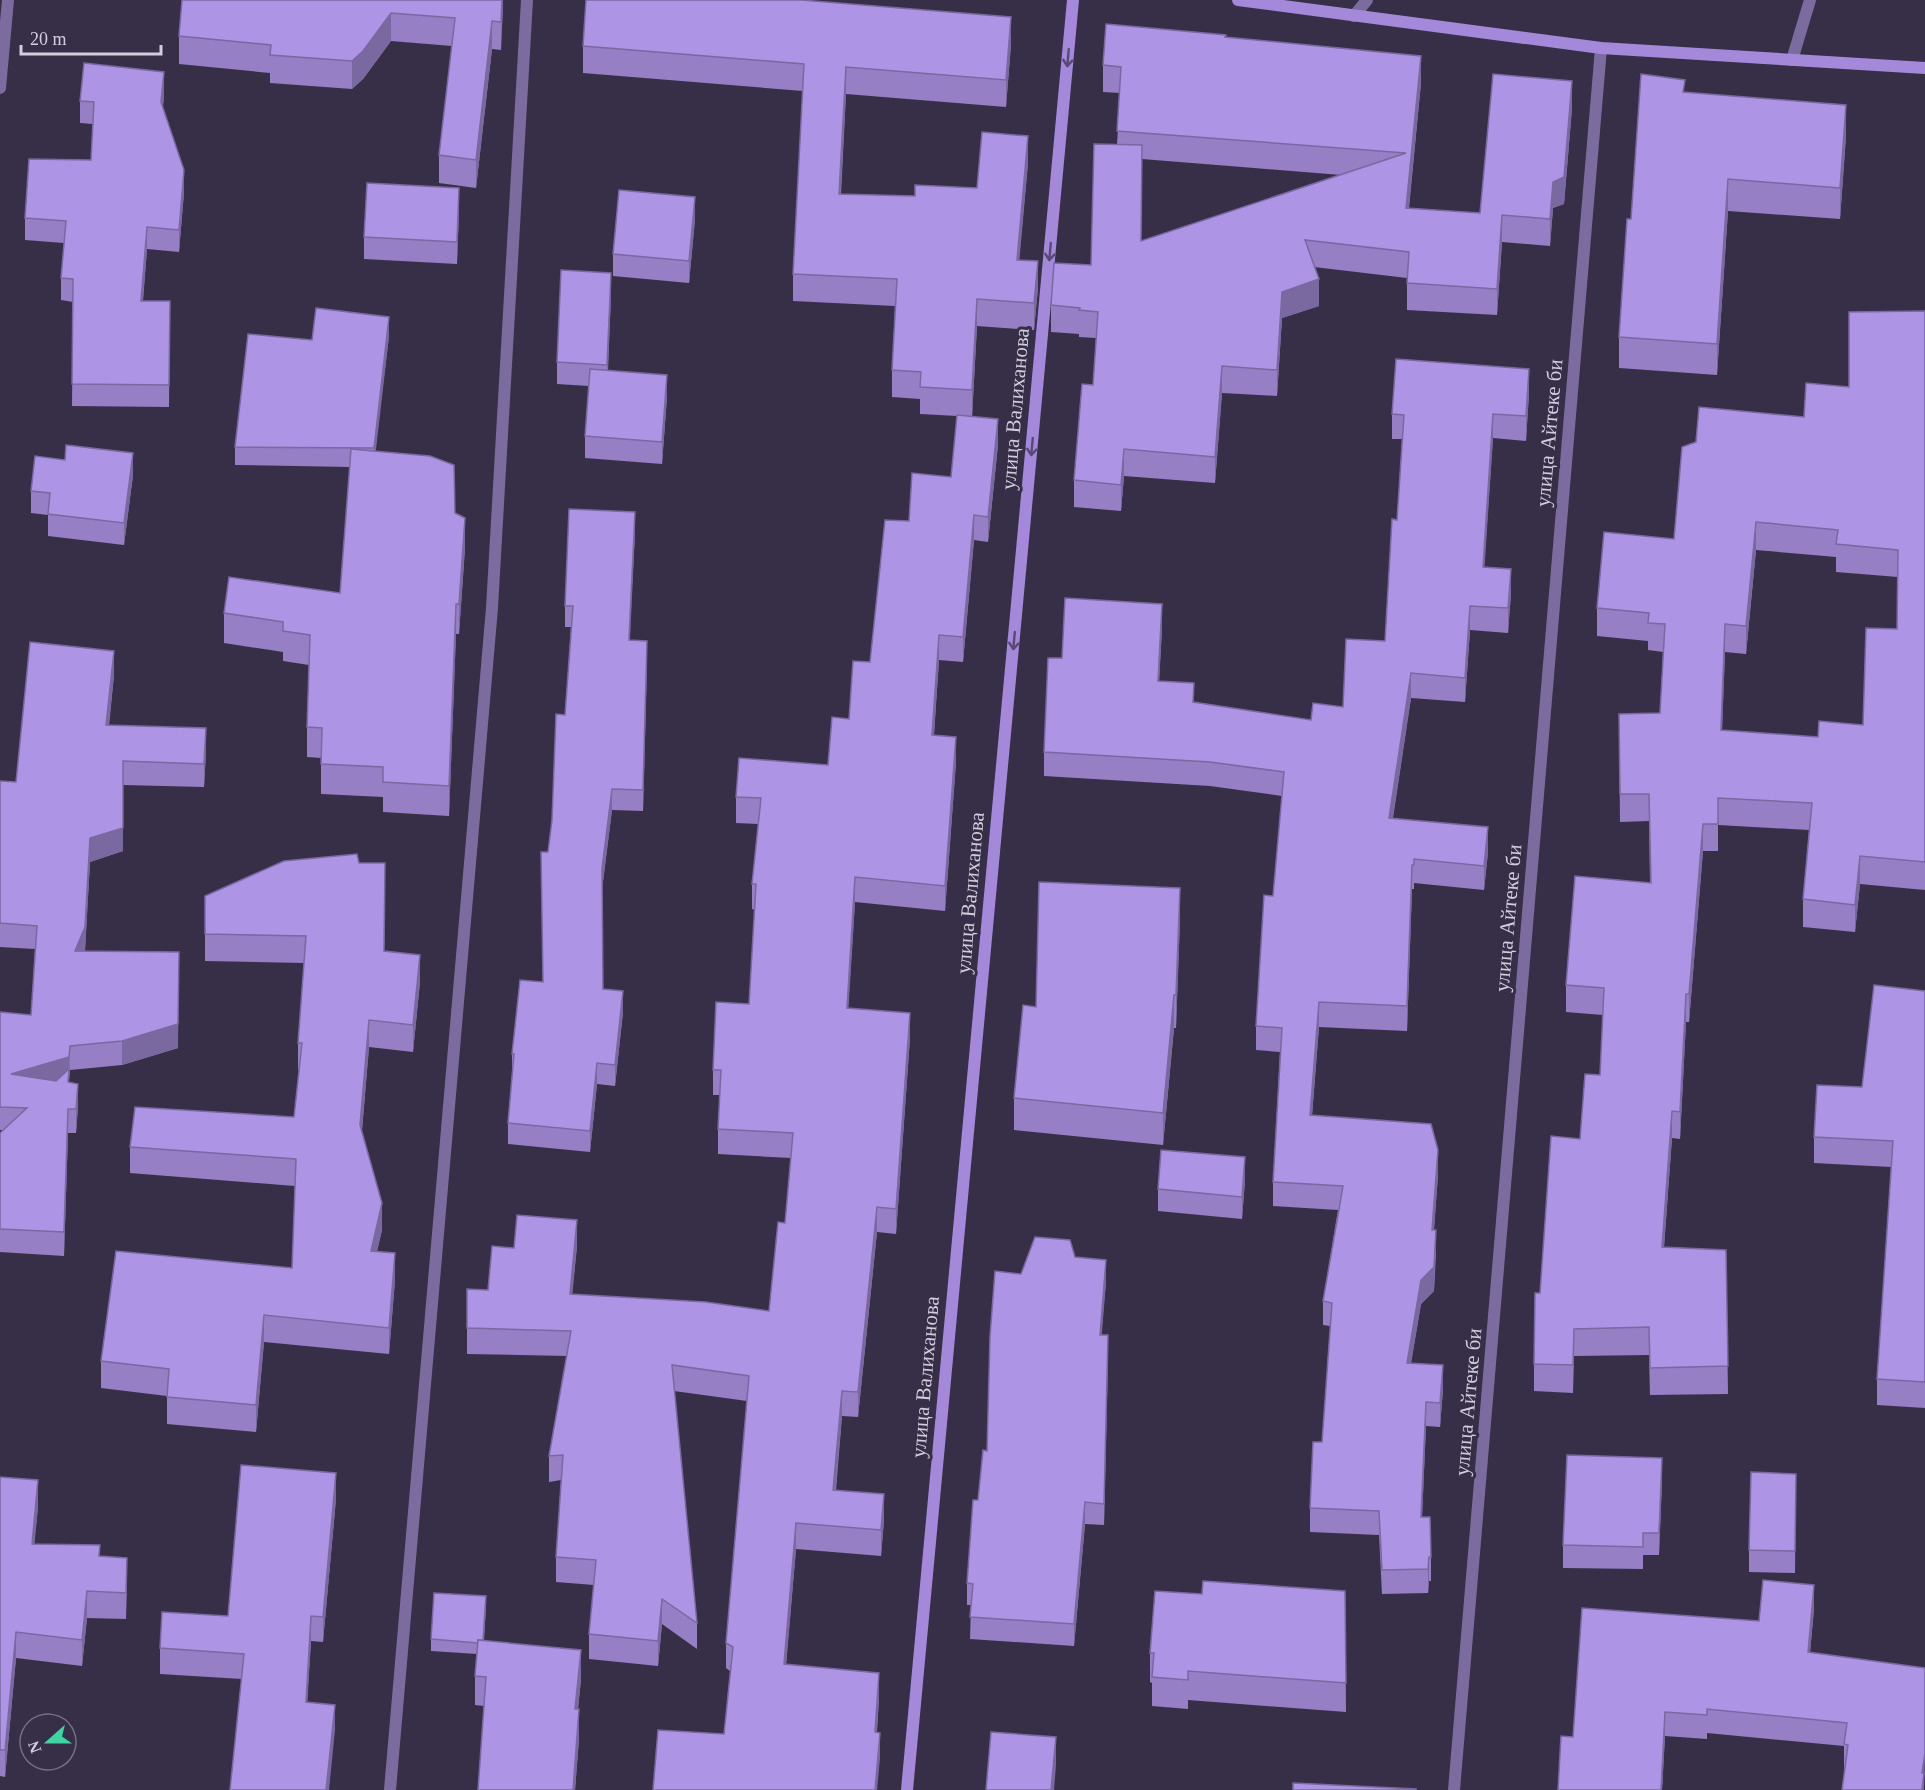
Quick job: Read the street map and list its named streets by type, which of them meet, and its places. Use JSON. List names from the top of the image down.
{
  "streets": {
    "street": ["улица Валиханова", "улица Айтеке би"]
  },
  "one_way": ["улица Валиханова"],
  "scale_bar": "20 m",
  "north": "left"
}
